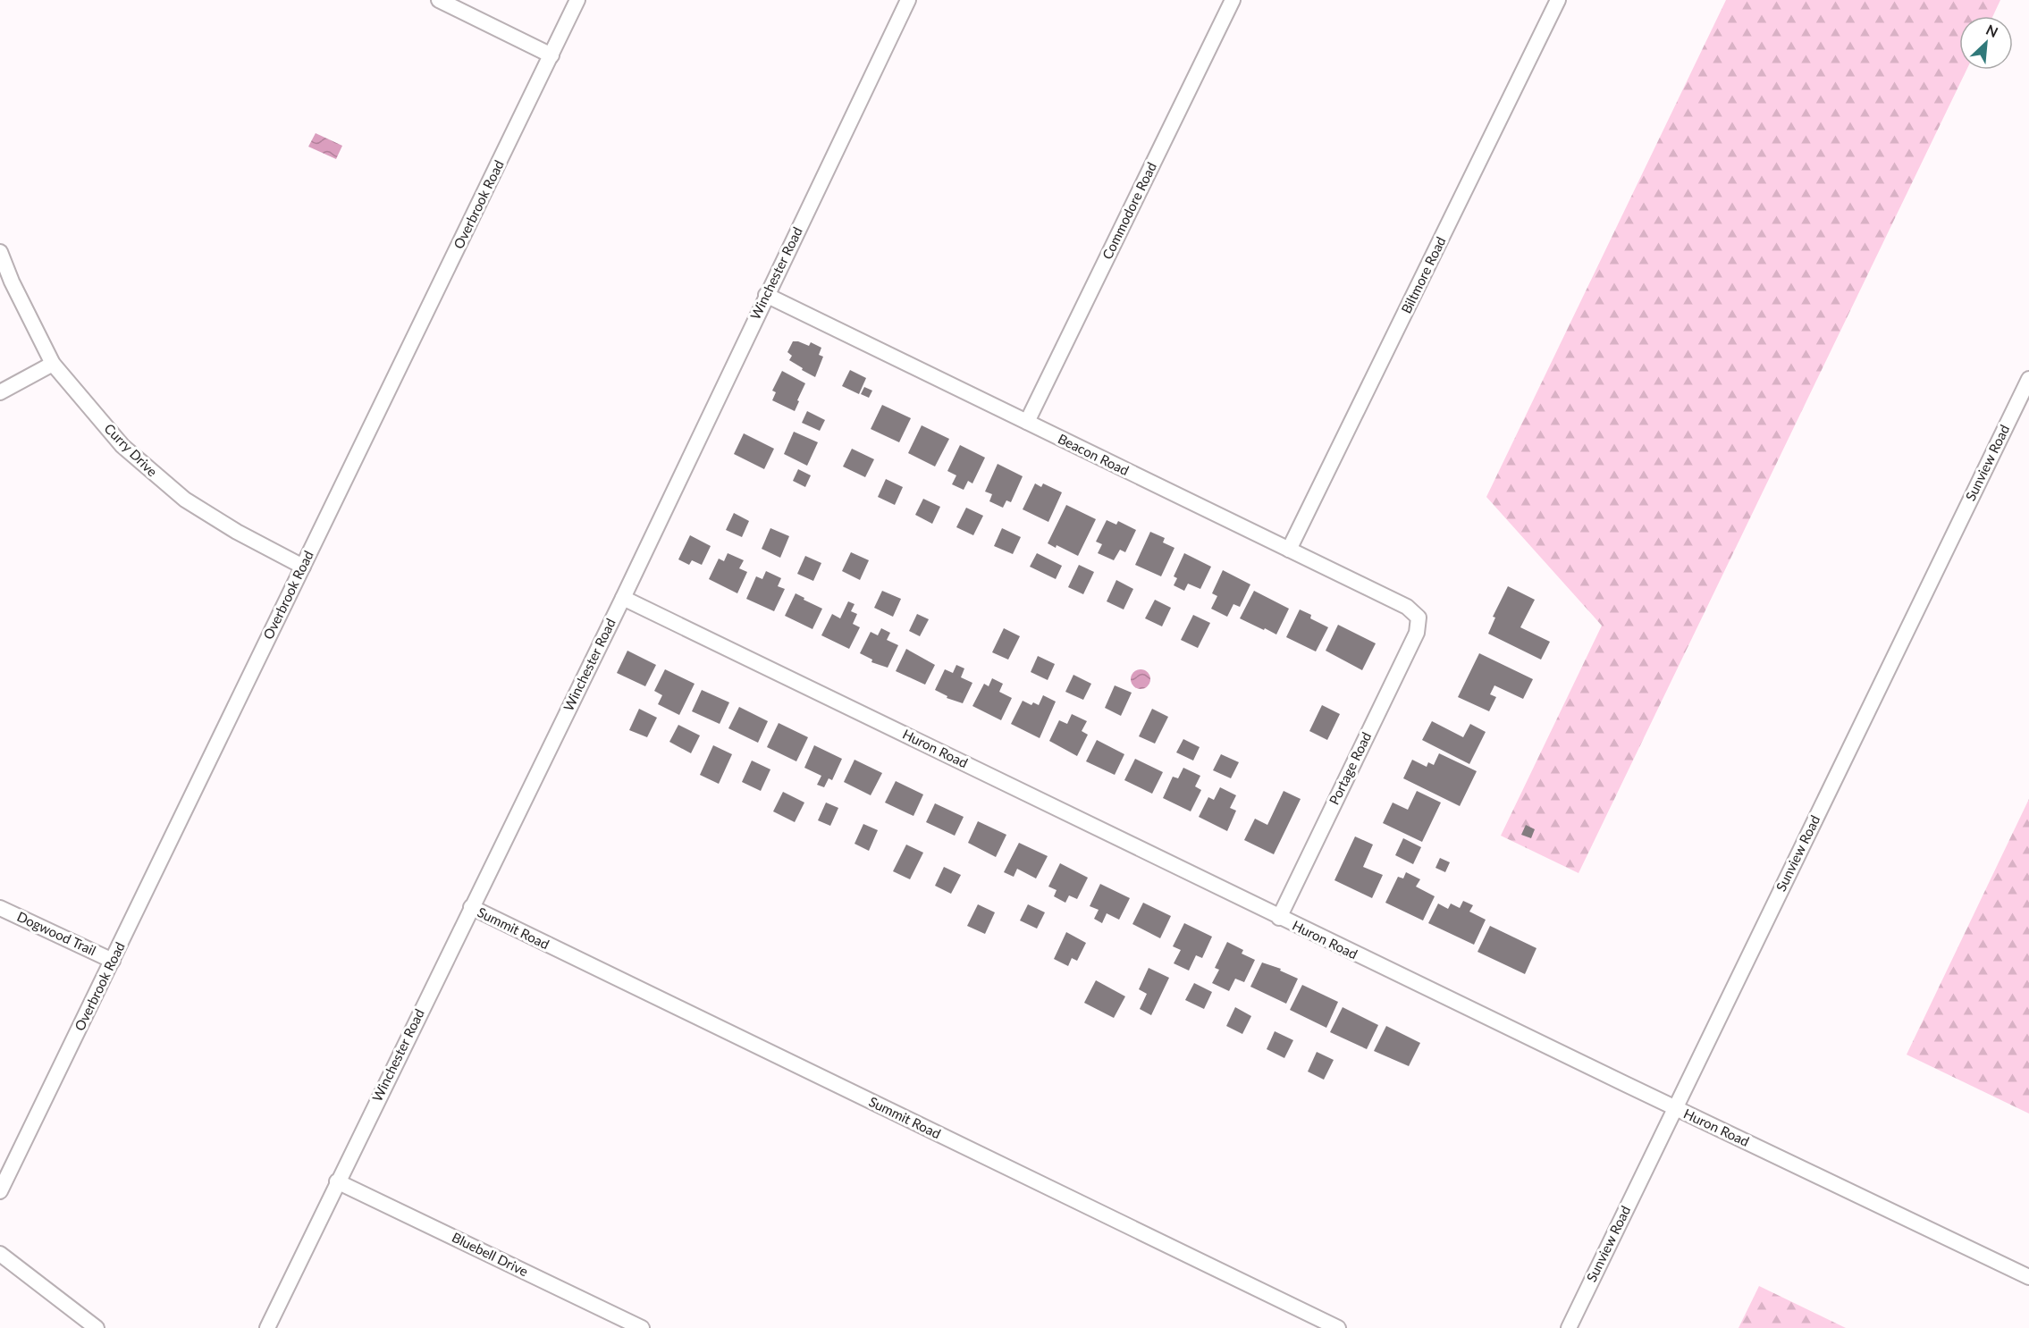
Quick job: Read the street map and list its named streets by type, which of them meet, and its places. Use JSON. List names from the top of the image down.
{
  "streets": {
    "street": [
      "Overbrook Road",
      "Commodore Road",
      "Winchester Road",
      "Biltmore Road",
      "Curry Drive",
      "Beacon Road",
      "Sunview Road",
      "Huron Road",
      "Portage Road",
      "Summit Road",
      "Dogwood Trail",
      "Bluebell Drive"
    ]
  },
  "crossings": [
    ["Overbrook Road", "Curry Drive"],
    ["Overbrook Road", "Dogwood Trail"],
    ["Commodore Road", "Beacon Road"],
    ["Winchester Road", "Beacon Road"],
    ["Winchester Road", "Huron Road"],
    ["Winchester Road", "Summit Road"],
    ["Winchester Road", "Bluebell Drive"],
    ["Biltmore Road", "Beacon Road"],
    ["Beacon Road", "Portage Road"],
    ["Sunview Road", "Huron Road"],
    ["Huron Road", "Portage Road"]
  ],
  "north": "top right"
}
